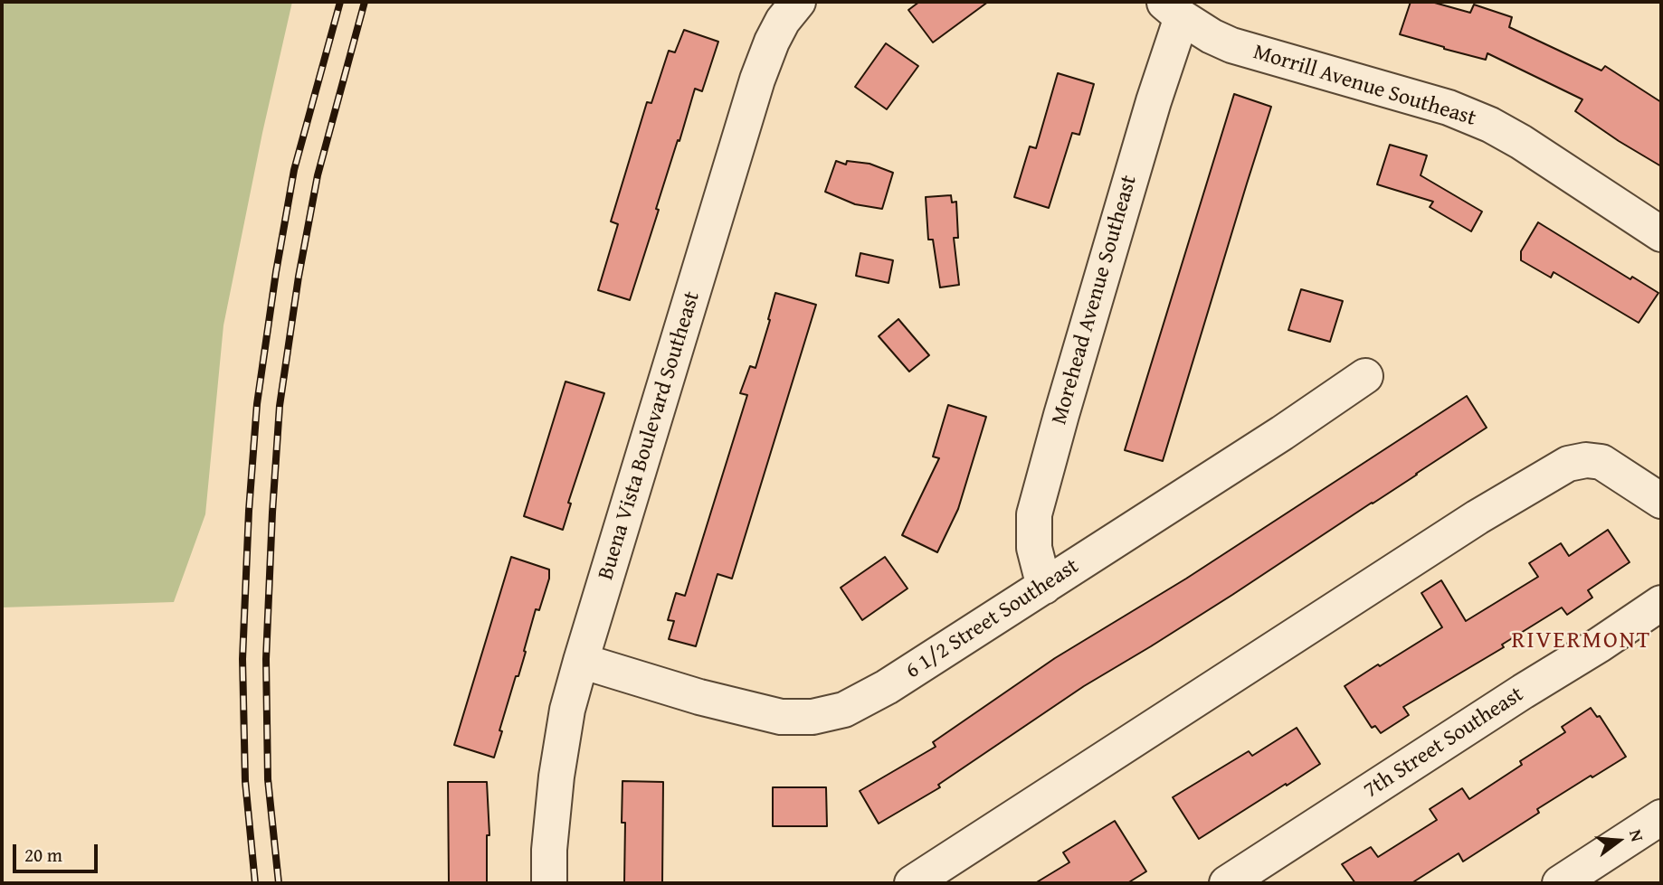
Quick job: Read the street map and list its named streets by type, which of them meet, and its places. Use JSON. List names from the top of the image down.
{
  "streets": {
    "street": [
      "Morrill Avenue Southeast",
      "Morehead Avenue Southeast",
      "Buena Vista Boulevard Southeast",
      "6 1/2 Street Southeast",
      "7th Street Southeast"
    ]
  },
  "crossings": [
    ["Morrill Avenue Southeast", "Morehead Avenue Southeast"],
    ["Morehead Avenue Southeast", "6 1/2 Street Southeast"],
    ["Buena Vista Boulevard Southeast", "6 1/2 Street Southeast"]
  ],
  "districts": ["RIVERMONT"],
  "scale_bar": "20 m",
  "north": "right"
}
